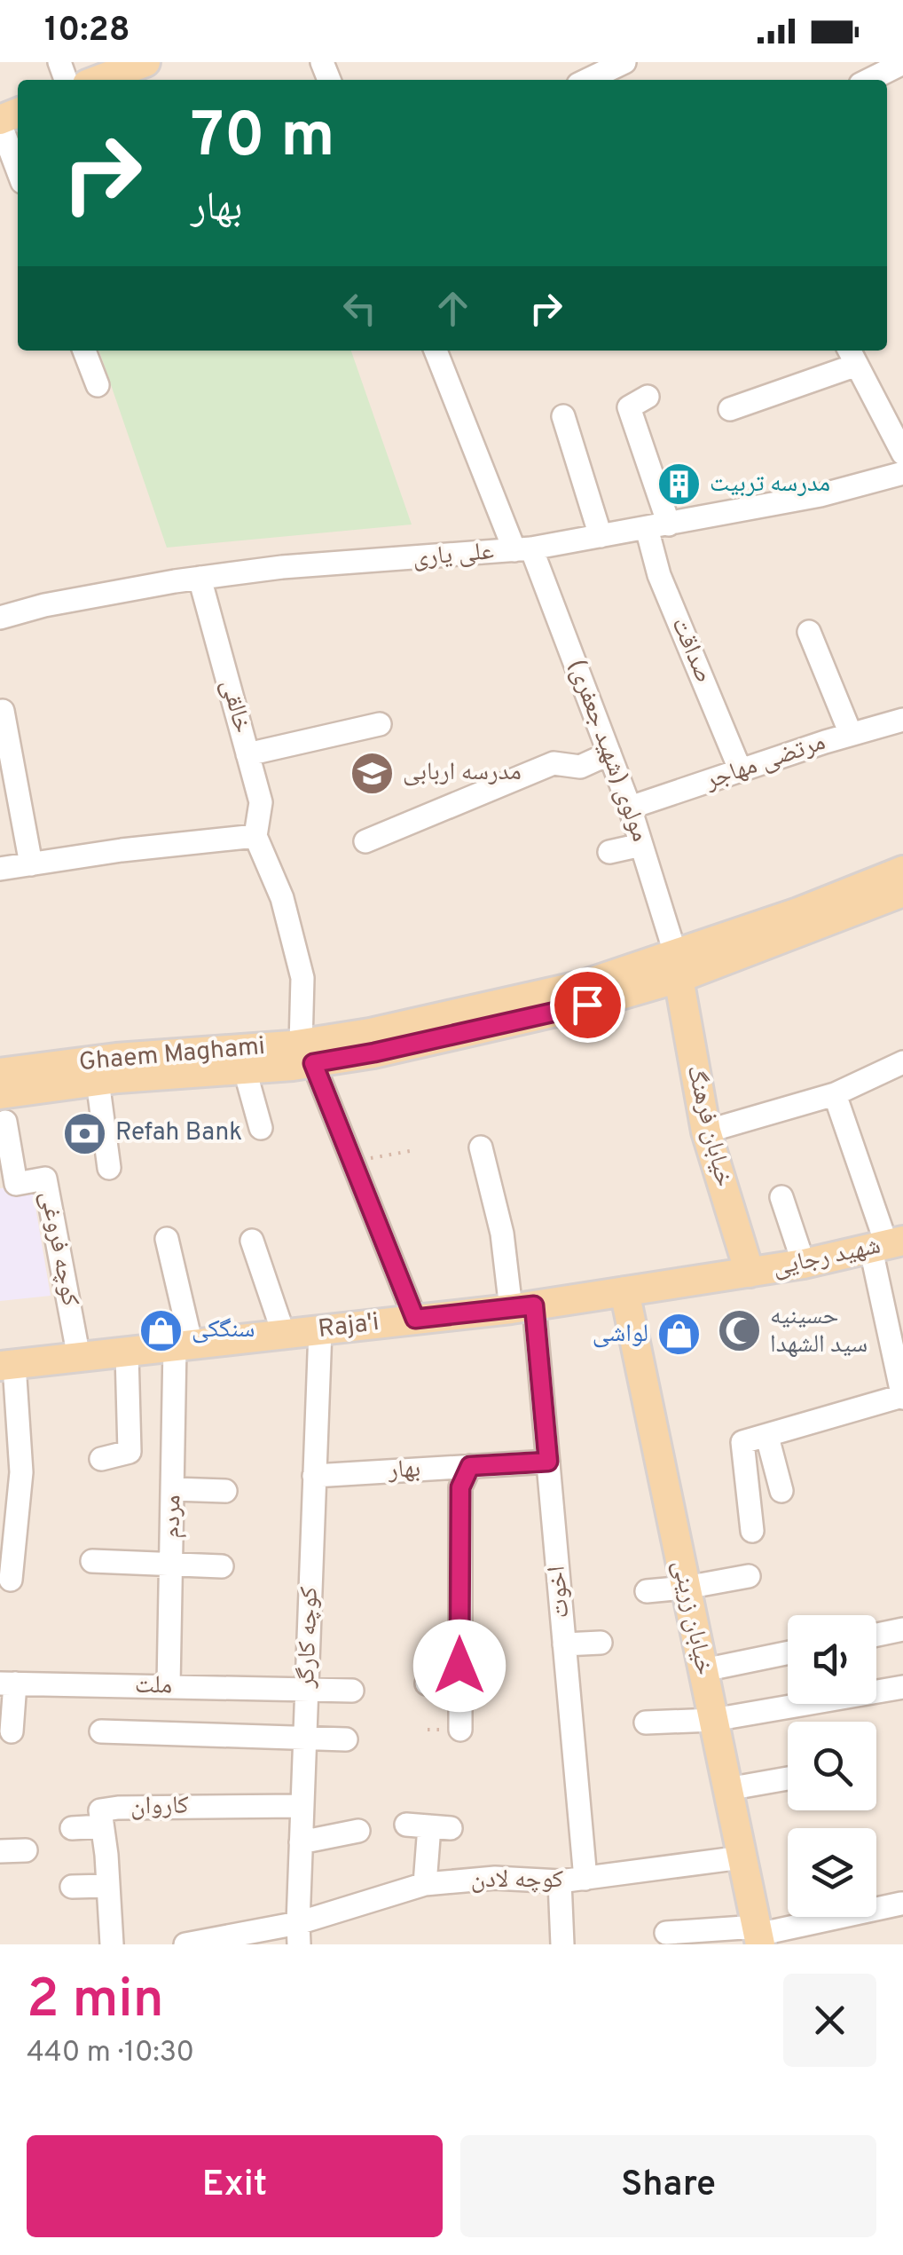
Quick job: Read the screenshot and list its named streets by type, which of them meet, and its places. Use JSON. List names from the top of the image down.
{
  "streets": {
    "main road": [
      "Ghaem Maghami",
      "خیابان فرهنگ",
      "شهید رجایی",
      "Raja'i",
      "خیابان زرینی"
    ],
    "street": [
      "علی یاری",
      "صداقت",
      "خالقی",
      "مولوی (شهید جعفری)",
      "مرتضی مهاجر",
      "کوچه فروغی",
      "بهار",
      "مردم",
      "اخوت",
      "کوچه کارگر",
      "ملت",
      "کاروان",
      "کوچه لادن"
    ]
  },
  "crossings": [
    ["علی یاری", "صداقت"],
    ["علی یاری", "خالقی"],
    ["علی یاری", "مولوی (شهید جعفری)"],
    ["صداقت", "مرتضی مهاجر"],
    ["خالقی", "Ghaem Maghami"],
    ["مولوی (شهید جعفری)", "مرتضی مهاجر"],
    ["مولوی (شهید جعفری)", "Ghaem Maghami"],
    ["مولوی (شهید جعفری)", "خیابان فرهنگ"],
    ["Ghaem Maghami", "خیابان فرهنگ"],
    ["Ghaem Maghami", "کوچه فروغی"],
    ["خیابان فرهنگ", "شهید رجایی"],
    ["خیابان فرهنگ", "Raja'i"],
    ["کوچه فروغی", "Raja'i"],
    ["شهید رجایی", "Raja'i"],
    ["Raja'i", "مردم"],
    ["Raja'i", "اخوت"],
    ["Raja'i", "خیابان زرینی"],
    ["Raja'i", "کوچه کارگر"],
    ["بهار", "اخوت"],
    ["بهار", "کوچه کارگر"],
    ["مردم", "ملت"],
    ["اخوت", "کوچه لادن"],
    ["خیابان زرینی", "کوچه لادن"],
    ["کوچه کارگر", "ملت"],
    ["کوچه کارگر", "کاروان"],
    ["کوچه کارگر", "کوچه لادن"]
  ],
  "places": {
    "building": ["مدرسه تربیت"],
    "school or university": ["مدرسه اربابی"],
    "bank": ["Refah Bank"],
    "shop": ["سنگکی", "لواشی"],
    "mosque": ["حسینیه سید الشهدا"]
  },
  "page": {
    "status": "10:28",
    "turn": ["70 m", "بهار"],
    "heading": ["2 min", "440 m · 10:30"],
    "buttons": ["Exit", "Share"]
  }
}
